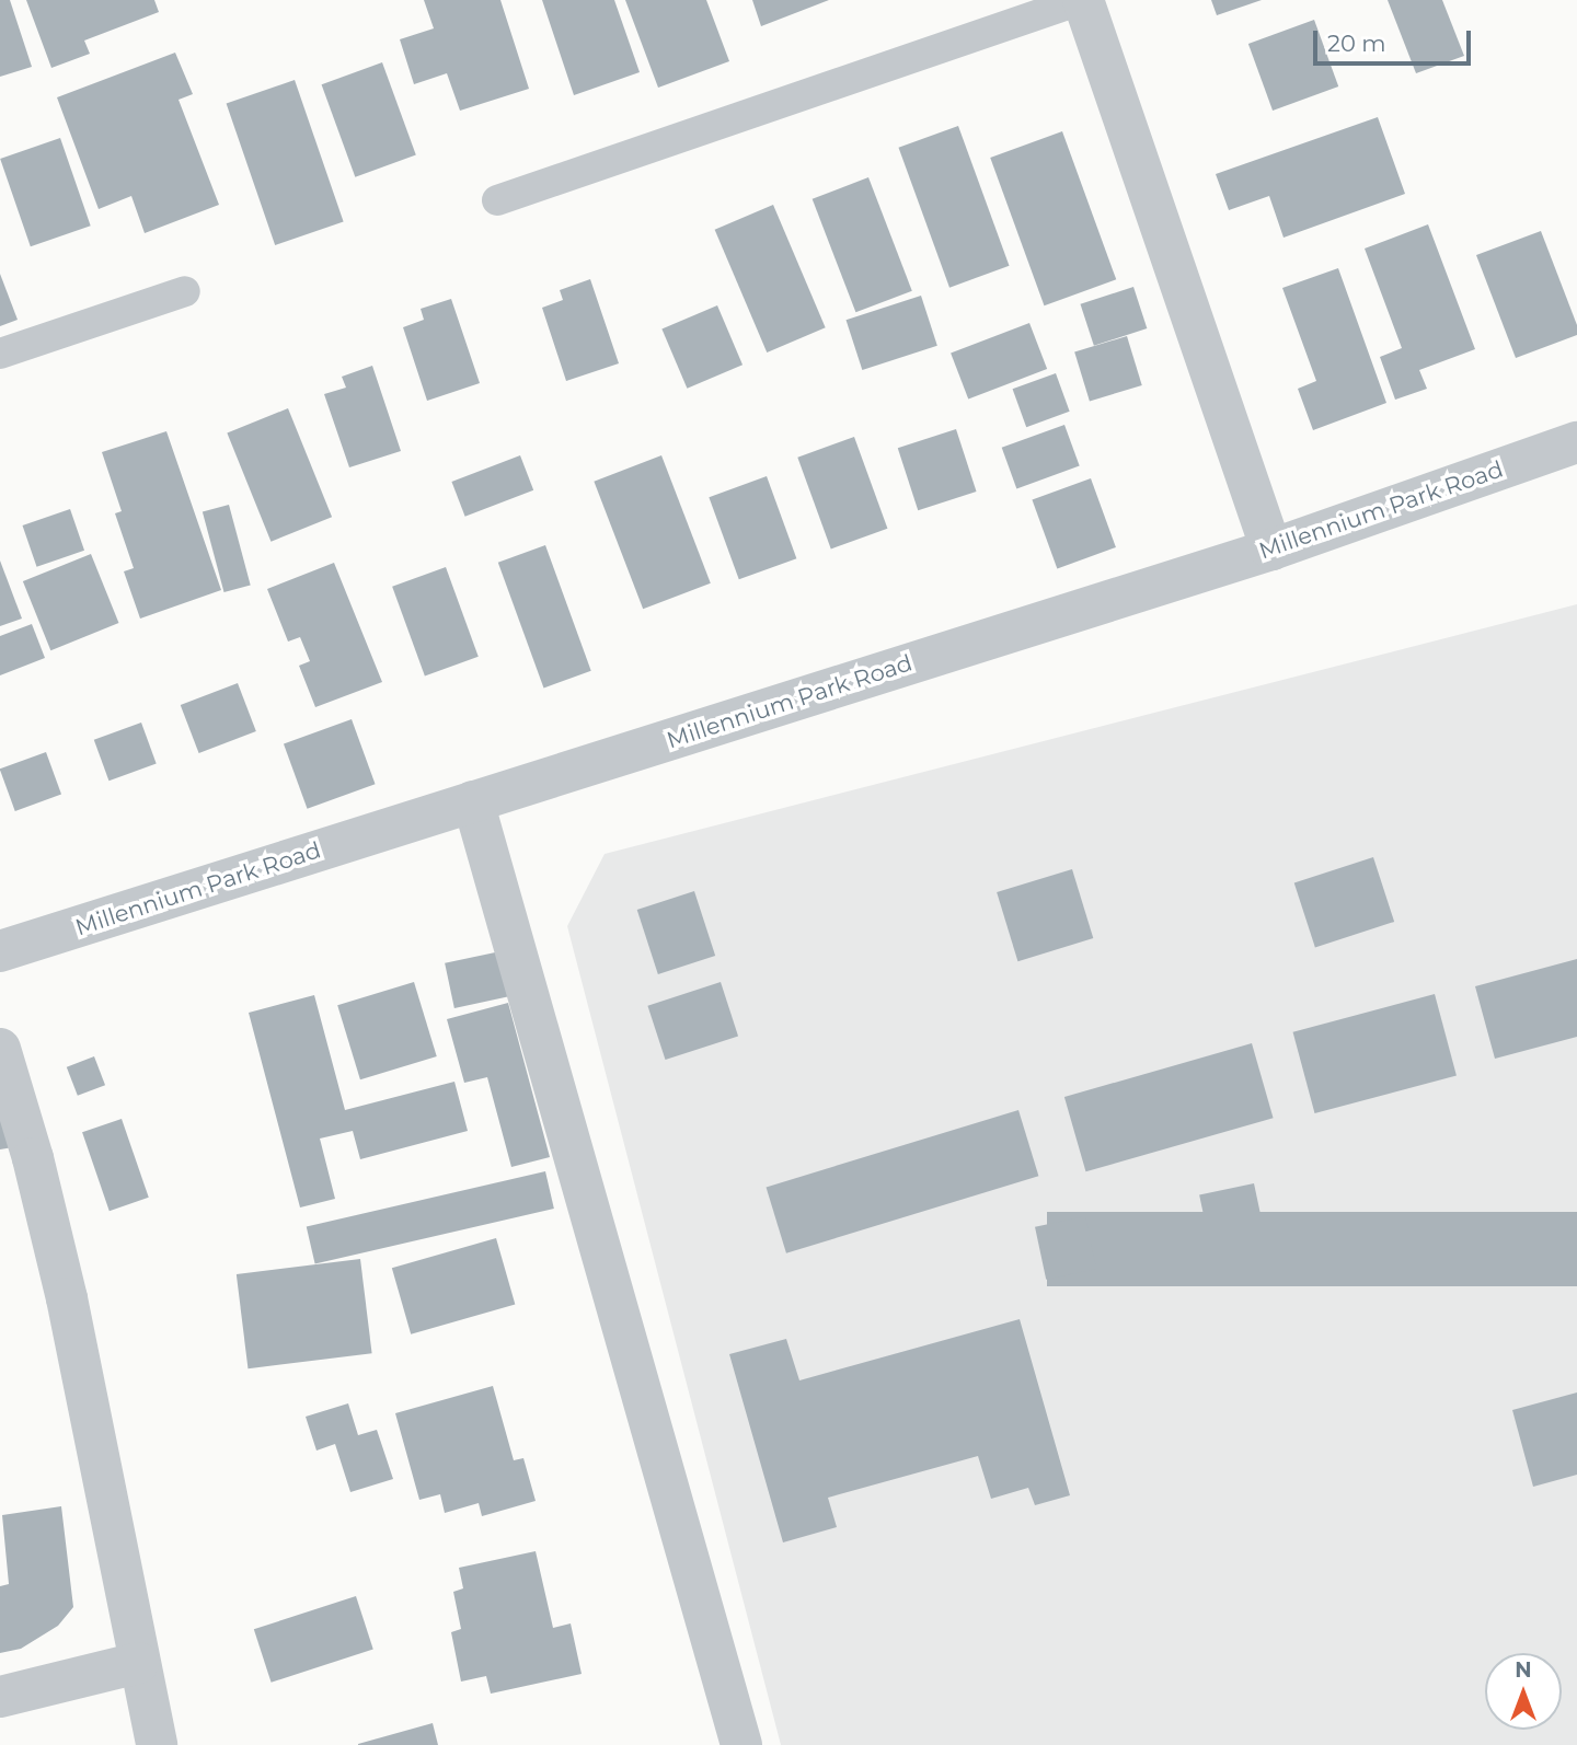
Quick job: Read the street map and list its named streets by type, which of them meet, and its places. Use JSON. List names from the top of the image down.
{
  "streets": {
    "street": ["Millennium Park Road"]
  },
  "scale_bar": "20 m",
  "north": "top"
}
